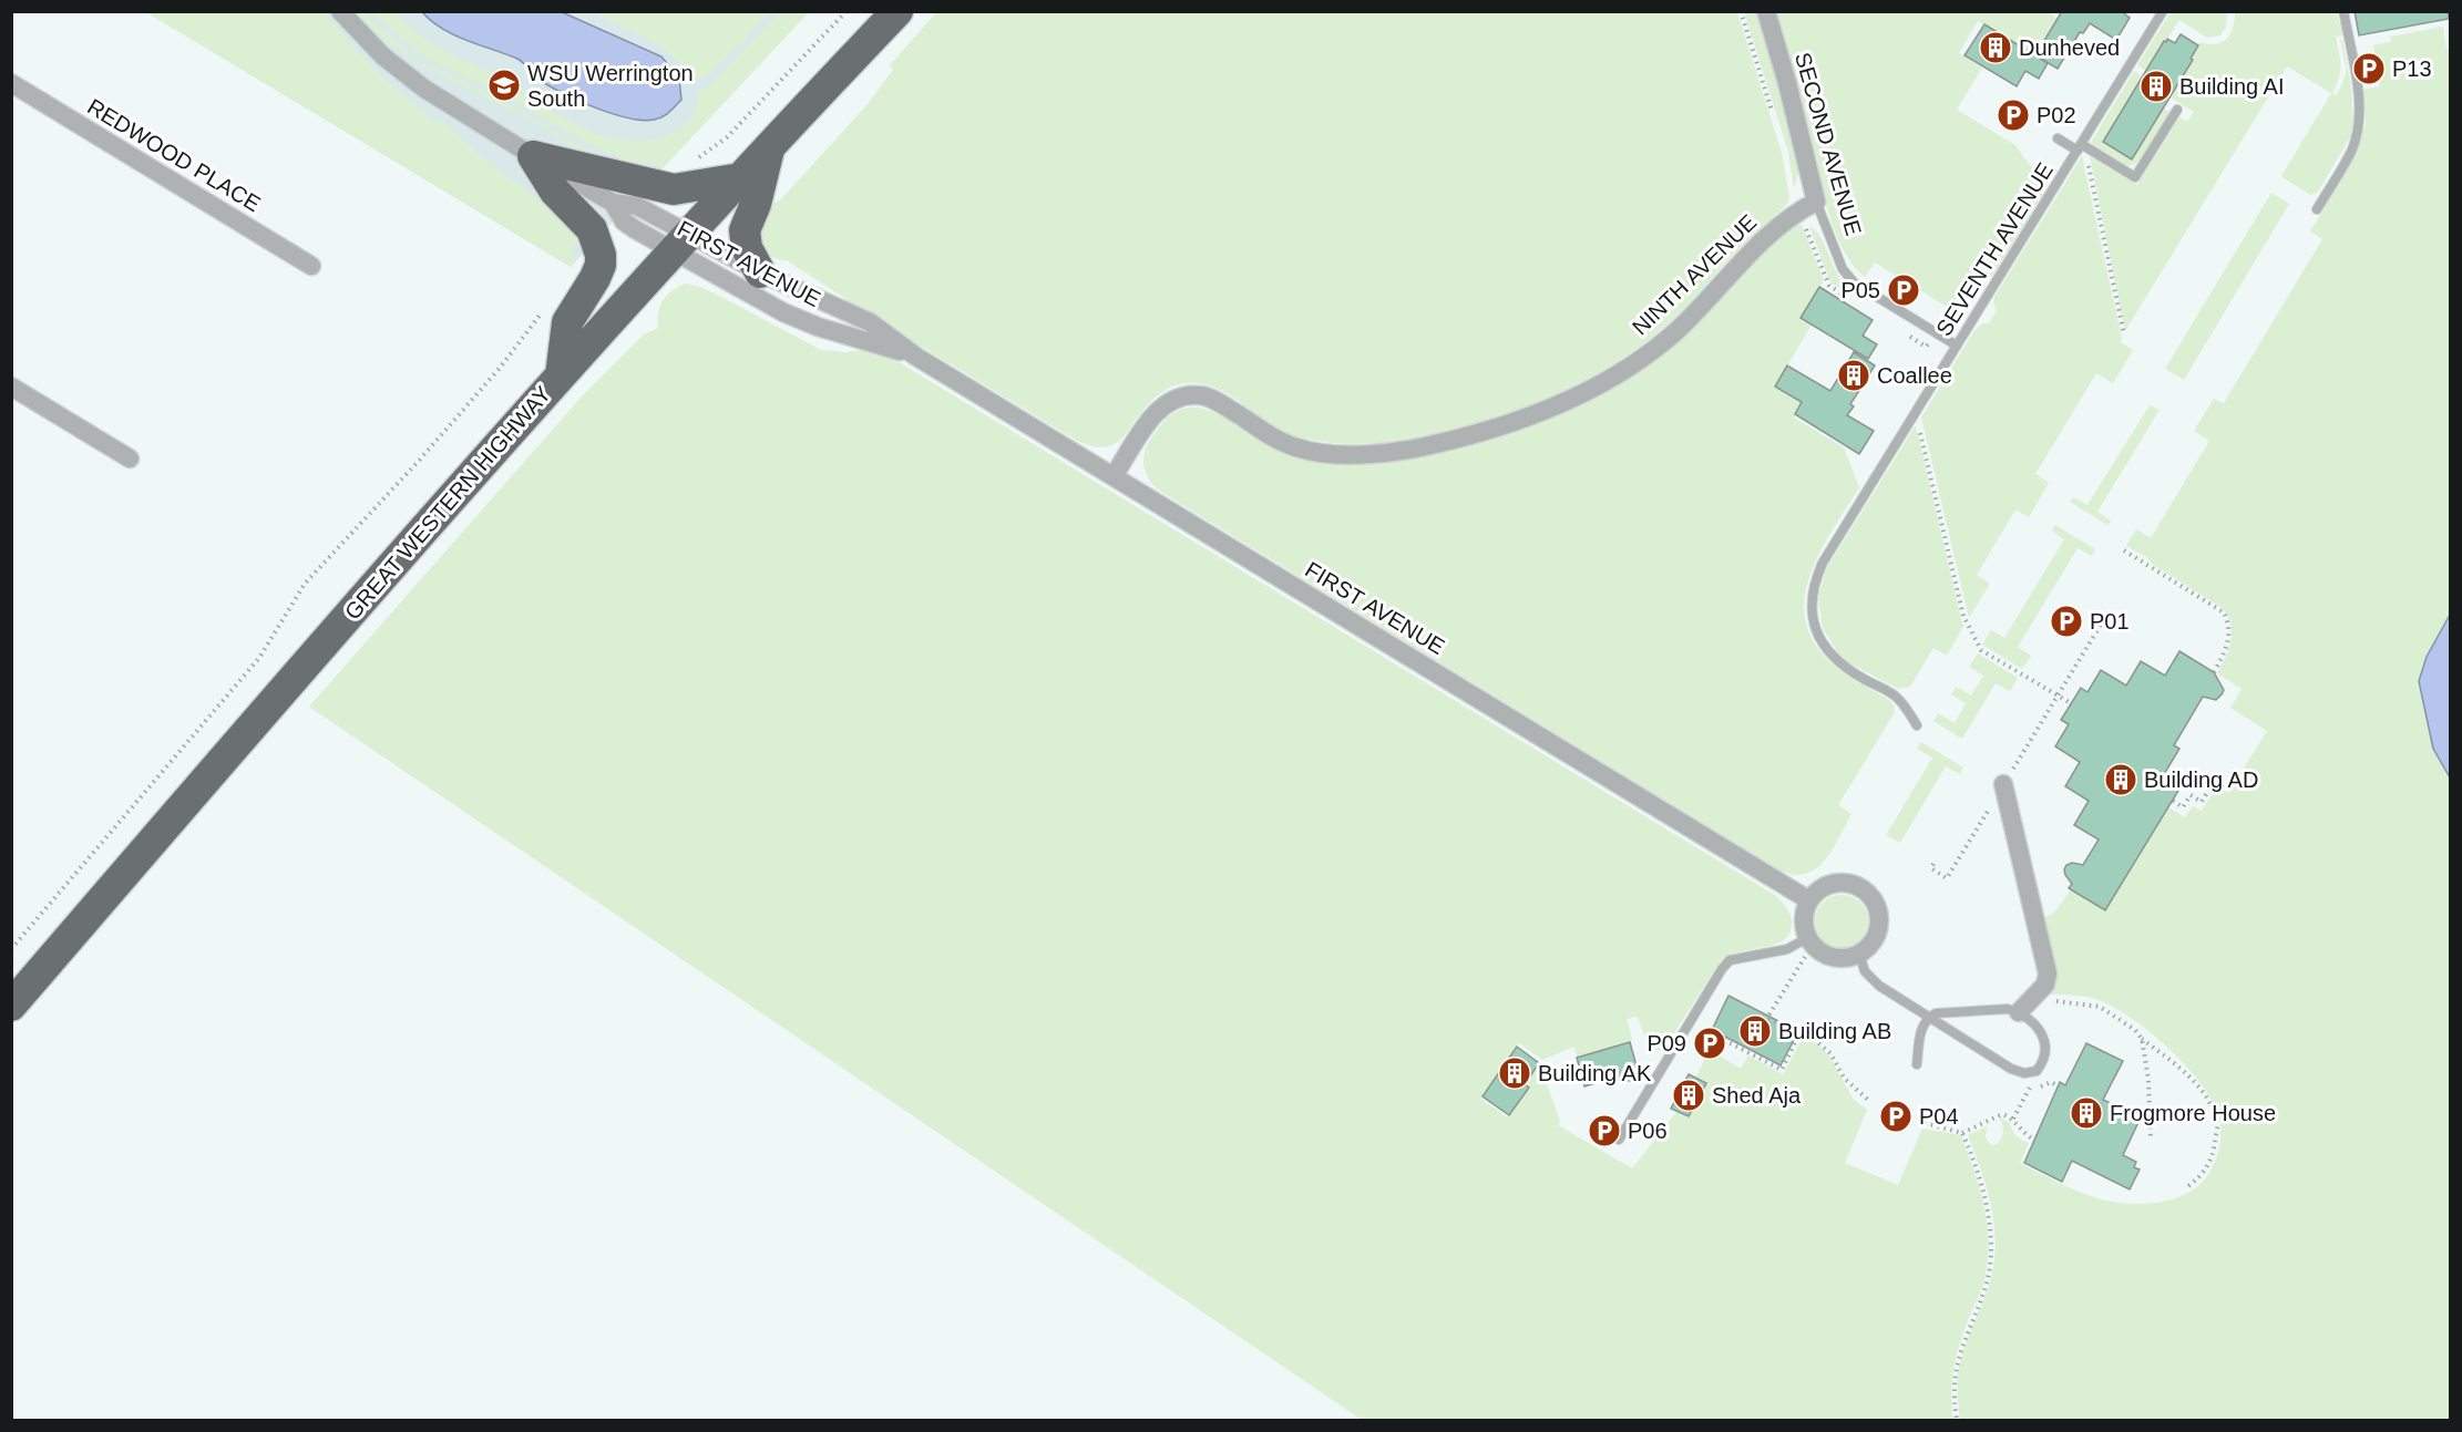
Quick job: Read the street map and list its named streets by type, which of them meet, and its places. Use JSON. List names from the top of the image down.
{
  "streets": {
    "highway": ["GREAT WESTERN HIGHWAY"],
    "street": [
      "SECOND AVENUE",
      "REDWOOD PLACE",
      "FIRST AVENUE",
      "NINTH AVENUE"
    ],
    "lane": ["SEVENTH AVENUE"]
  },
  "crossings": [
    ["SECOND AVENUE", "SEVENTH AVENUE"],
    ["SECOND AVENUE", "NINTH AVENUE"],
    ["FIRST AVENUE", "NINTH AVENUE"],
    ["FIRST AVENUE", "GREAT WESTERN HIGHWAY"]
  ],
  "places": {
    "building": [
      "Dunheved",
      "Building AI",
      "Coallee",
      "Building AD",
      "Building AB",
      "Building AK",
      "Shed Aja",
      "Frogmore House"
    ],
    "parking": [
      "P13",
      "P02",
      "P05",
      "P01",
      "P09",
      "P04",
      "P06"
    ],
    "school or university": ["WSU Werrington South"]
  }
}
